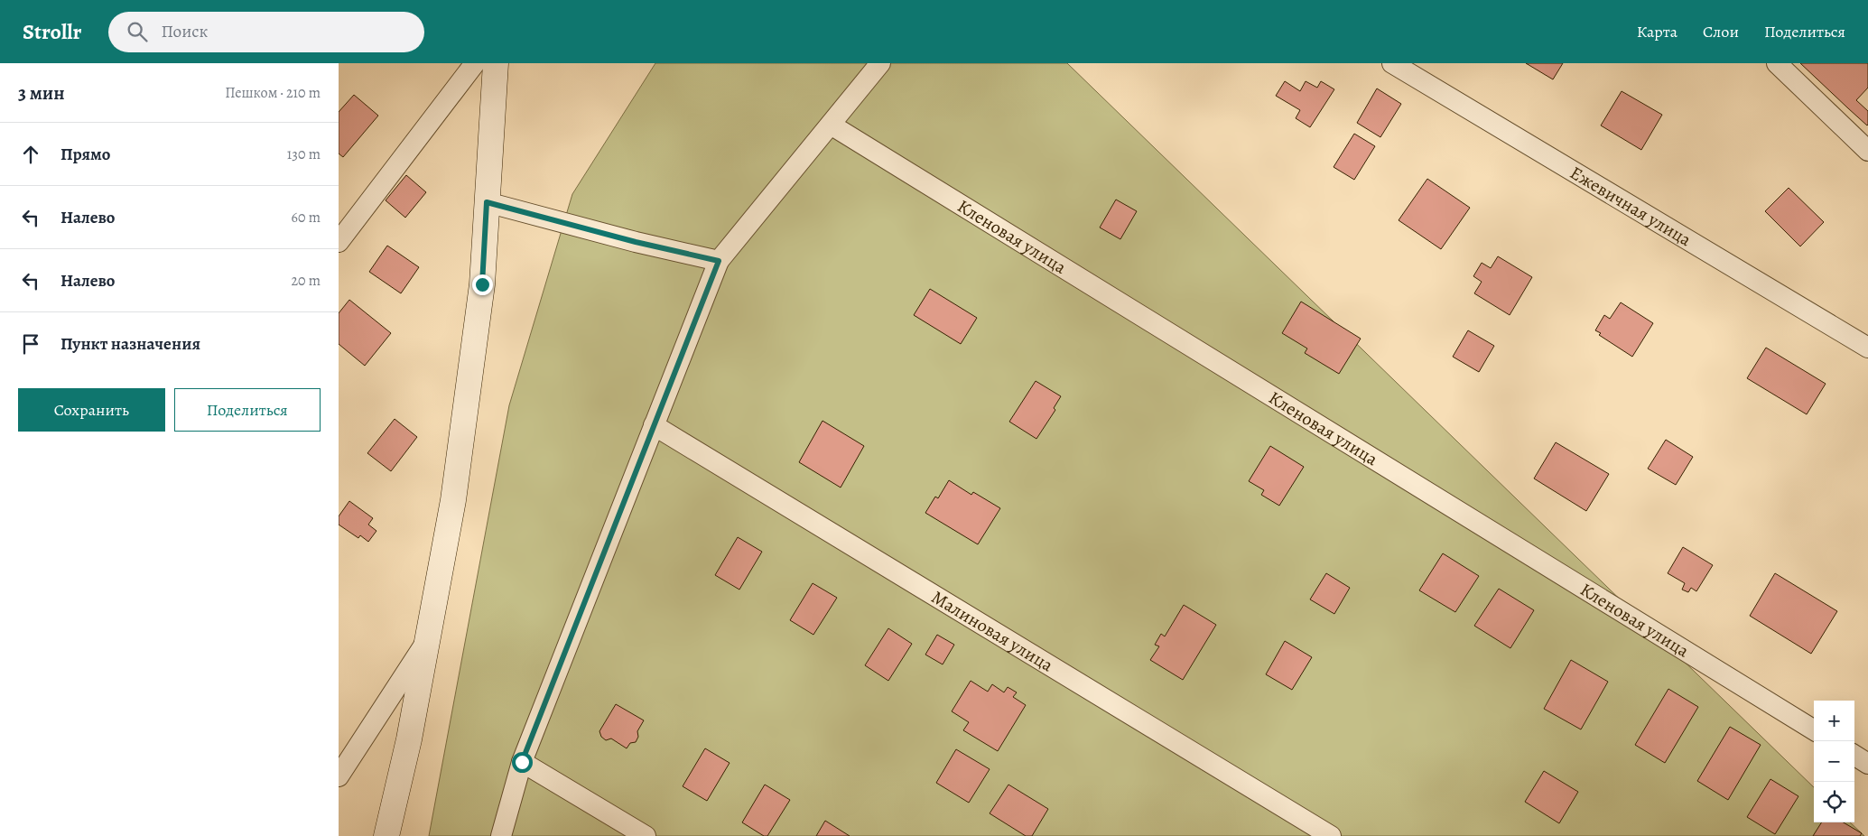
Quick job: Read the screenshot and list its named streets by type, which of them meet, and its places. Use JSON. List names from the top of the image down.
{
  "streets": {
    "street": ["Ежевичная улица", "Кленовая улица", "Малиновая улица"]
  },
  "page": {
    "header": "Strollr",
    "search": "Поиск",
    "nav": ["Карта", "Слои", "Поделиться"],
    "heading": ["3 мин", "Пешком · 210 m"],
    "list": [
      ["Прямо", "130 m"],
      ["Налево", "60 m"],
      ["Налево", "20 m"],
      "Пункт назначения"
    ],
    "buttons": ["Сохранить", "Поделиться"],
    "map_buttons": ["+", "−"]
  }
}
